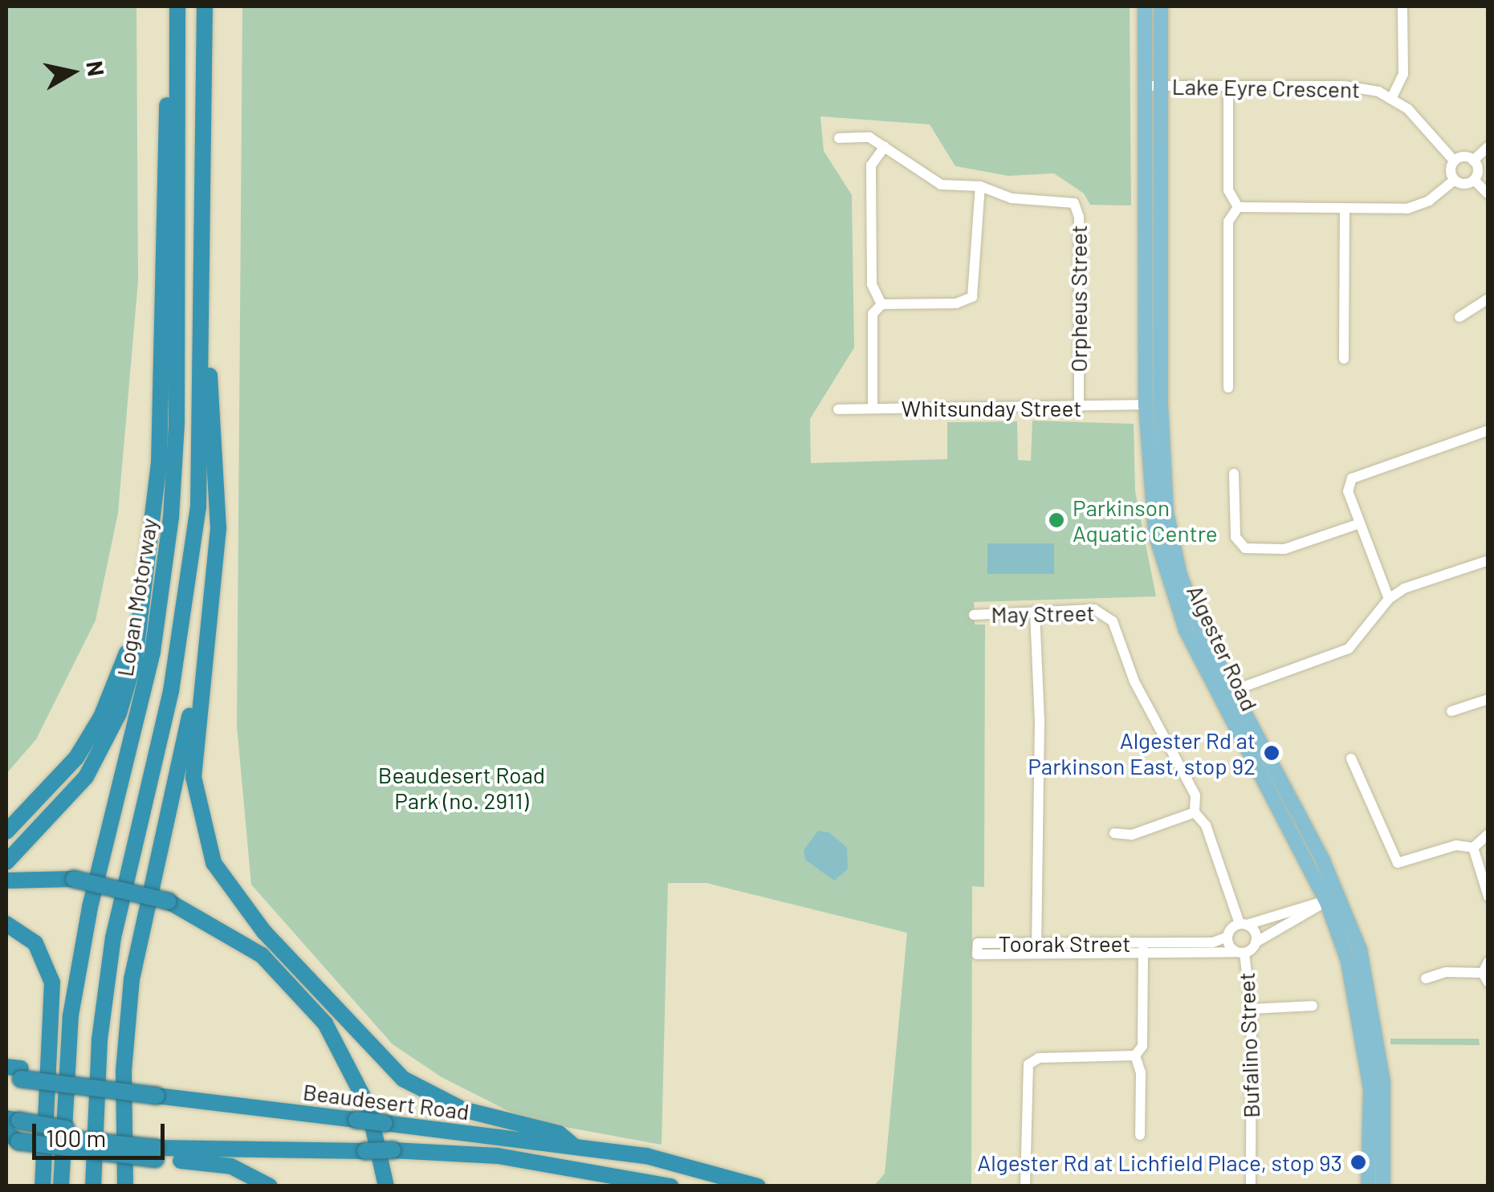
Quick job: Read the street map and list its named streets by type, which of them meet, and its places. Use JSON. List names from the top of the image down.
{
  "streets": {
    "highway": ["Logan Motorway", "Beaudesert Road"],
    "main road": ["Algester Road"],
    "street": [
      "Lake Eyre Crescent",
      "Orpheus Street",
      "Whitsunday Street",
      "May Street",
      "Toorak Street",
      "Bufalino Street"
    ]
  },
  "crossings": [
    ["Lake Eyre Crescent", "Algester Road"],
    ["Orpheus Street", "Whitsunday Street"],
    ["Whitsunday Street", "Algester Road"],
    ["Toorak Street", "Bufalino Street"]
  ],
  "parks": ["Beaudesert Road Park (no. 2911)"],
  "places": ["Parkinson Aquatic Centre", "Algester Rd at Parkinson East, stop 92", "Algester Rd at Lichfield Place, stop 93"],
  "scale_bar": "100 m",
  "north": "right"
}
